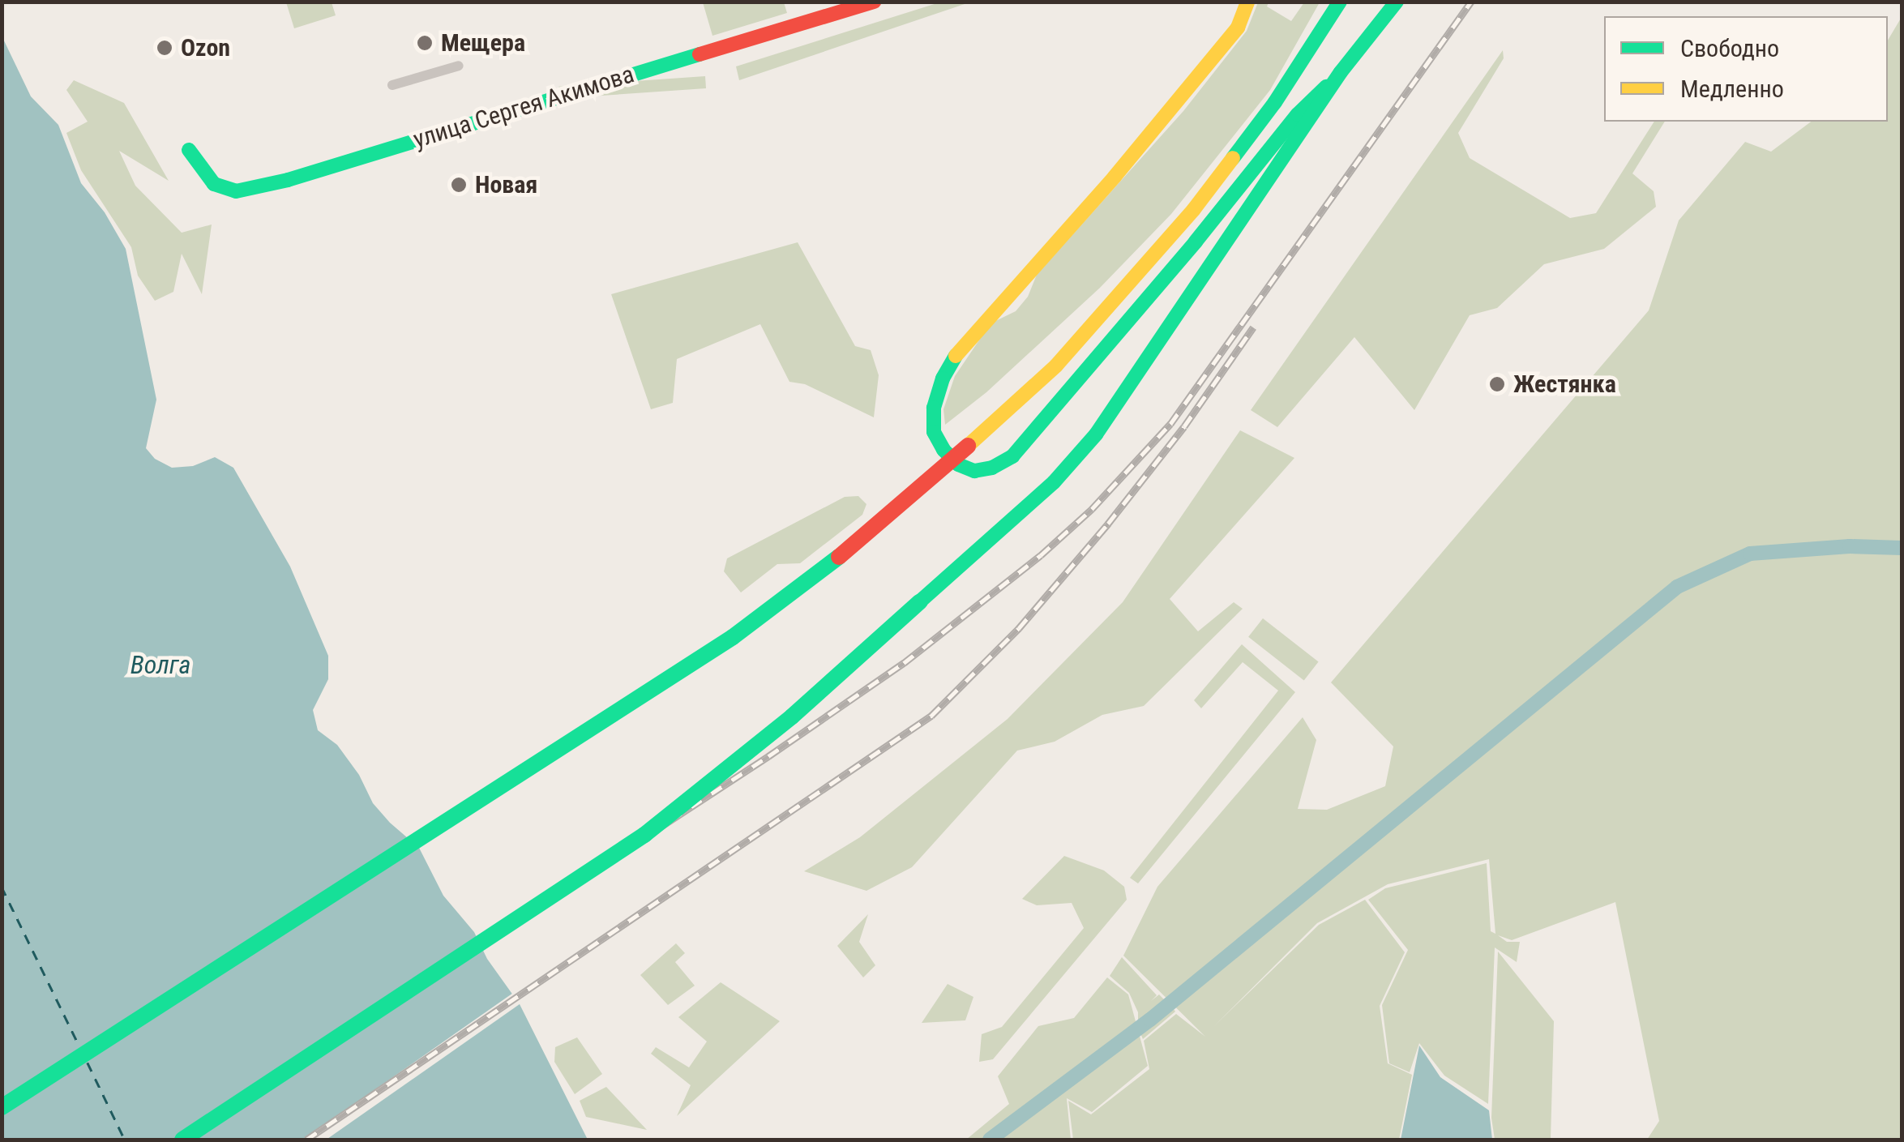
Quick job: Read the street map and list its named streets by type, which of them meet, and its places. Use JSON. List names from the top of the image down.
{
  "streets": {
    "main road": ["улица Сергея Акимова"]
  },
  "water": ["Волга"],
  "places": [
    "Мещера",
    "Ozon",
    "Новая",
    "Жестянка"
  ],
  "legend": ["Свободно", "Медленно"]
}
